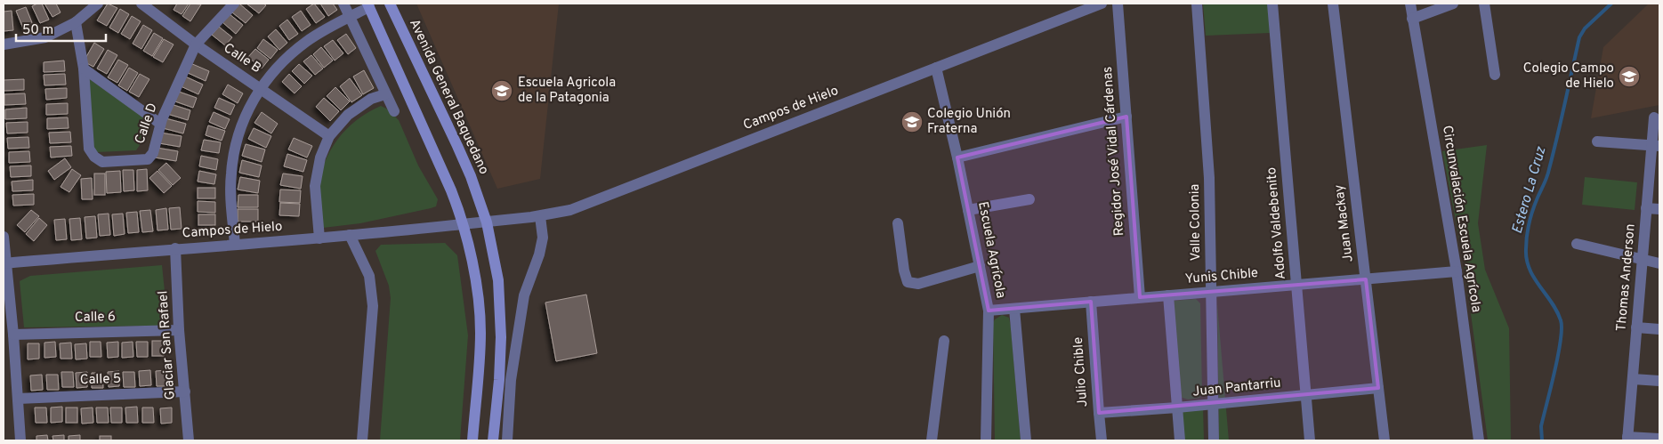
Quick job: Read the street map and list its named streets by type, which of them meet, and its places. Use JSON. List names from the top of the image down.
{
  "streets": {
    "main road": ["Avenida General Baquedano"],
    "street": [
      "Calle B",
      "Campos de Hielo",
      "Calle D",
      "Regidor José Vidal Cárdenas",
      "Circunvalación Escuela Agrícola",
      "Valle Colonia",
      "Adolfo Valdebenito",
      "Juan Mackay",
      "Escuela Agrícola",
      "Yunis Chible",
      "Thomas Anderson",
      "Calle 6",
      "Glaciar San Rafael",
      "Julio Chible",
      "Calle 5",
      "Juan Pantarriu"
    ]
  },
  "crossings": [
    ["Calle B", "Calle D"],
    ["Avenida General Baquedano", "Campos de Hielo"],
    ["Campos de Hielo", "Escuela Agrícola"],
    ["Campos de Hielo", "Glaciar San Rafael"],
    ["Regidor José Vidal Cárdenas", "Yunis Chible"],
    ["Circunvalación Escuela Agrícola", "Yunis Chible"],
    ["Valle Colonia", "Yunis Chible"],
    ["Valle Colonia", "Juan Pantarriu"],
    ["Adolfo Valdebenito", "Yunis Chible"],
    ["Adolfo Valdebenito", "Juan Pantarriu"],
    ["Juan Mackay", "Yunis Chible"],
    ["Juan Mackay", "Juan Pantarriu"],
    ["Escuela Agrícola", "Yunis Chible"],
    ["Yunis Chible", "Julio Chible"],
    ["Calle 6", "Glaciar San Rafael"],
    ["Glaciar San Rafael", "Calle 5"],
    ["Julio Chible", "Juan Pantarriu"]
  ],
  "water": ["Estero La Cruz"],
  "places": {
    "school or university": ["Colegio Campo de Hielo", "Escuela Agricola de la Patagonia", "Colegio Unión Fraterna"]
  },
  "scale_bar": "50 m"
}
